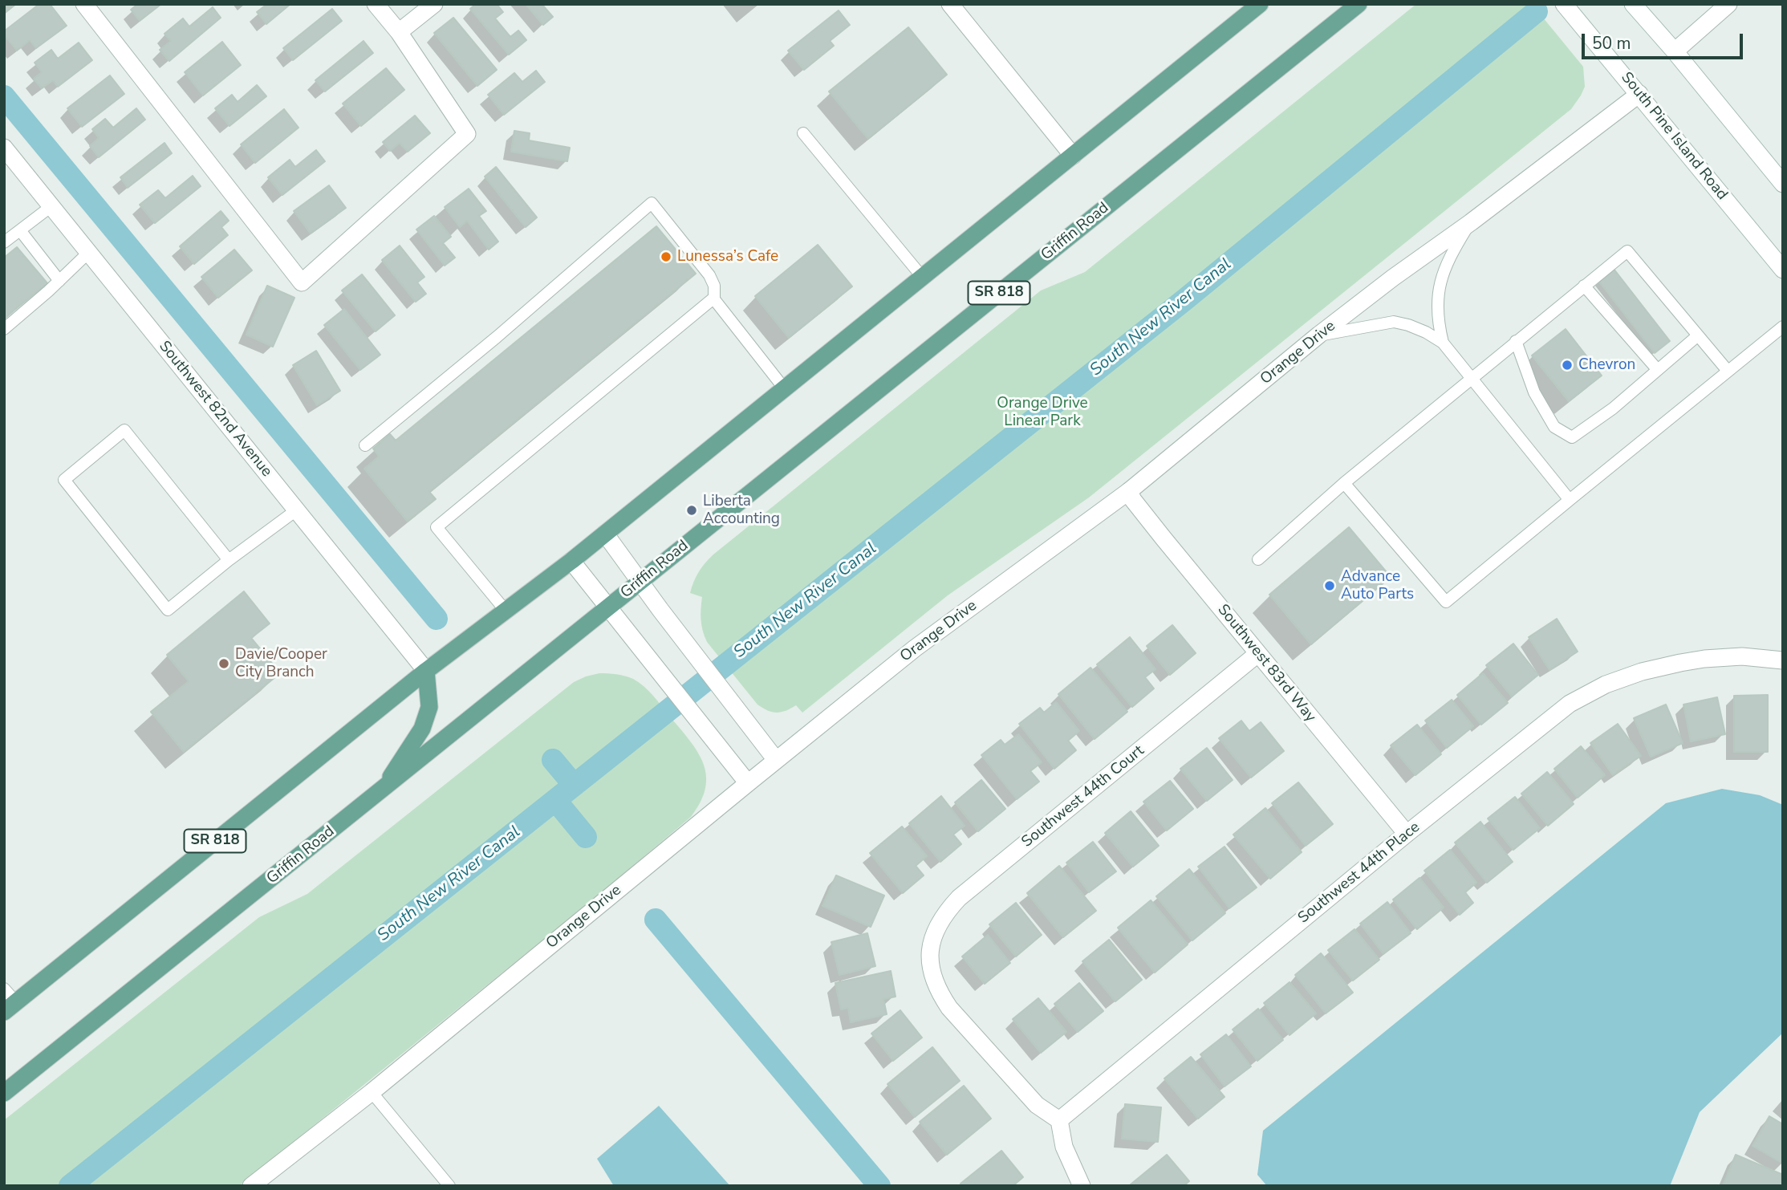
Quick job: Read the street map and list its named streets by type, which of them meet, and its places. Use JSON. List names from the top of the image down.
{
  "streets": {
    "main road": ["Griffin Road", "SR 818"],
    "street": [
      "South Pine Island Road",
      "Orange Drive",
      "Southwest 82nd Avenue",
      "Southwest 83rd Way",
      "Southwest 44th Court",
      "Southwest 44th Place"
    ]
  },
  "crossings": [
    ["South Pine Island Road", "Orange Drive"],
    ["SR 818", "Southwest 82nd Avenue"],
    ["Orange Drive", "Southwest 83rd Way"],
    ["Southwest 83rd Way", "Southwest 44th Court"],
    ["Southwest 83rd Way", "Southwest 44th Place"],
    ["Southwest 44th Court", "Southwest 44th Place"]
  ],
  "water": ["South New River Canal"],
  "parks": ["Orange Drive Linear Park"],
  "places": [
    "Lunessa’s Cafe",
    "Chevron",
    "Liberta Accounting",
    "Advance Auto Parts",
    "Davie/Cooper City Branch"
  ],
  "scale_bar": "50 m"
}
